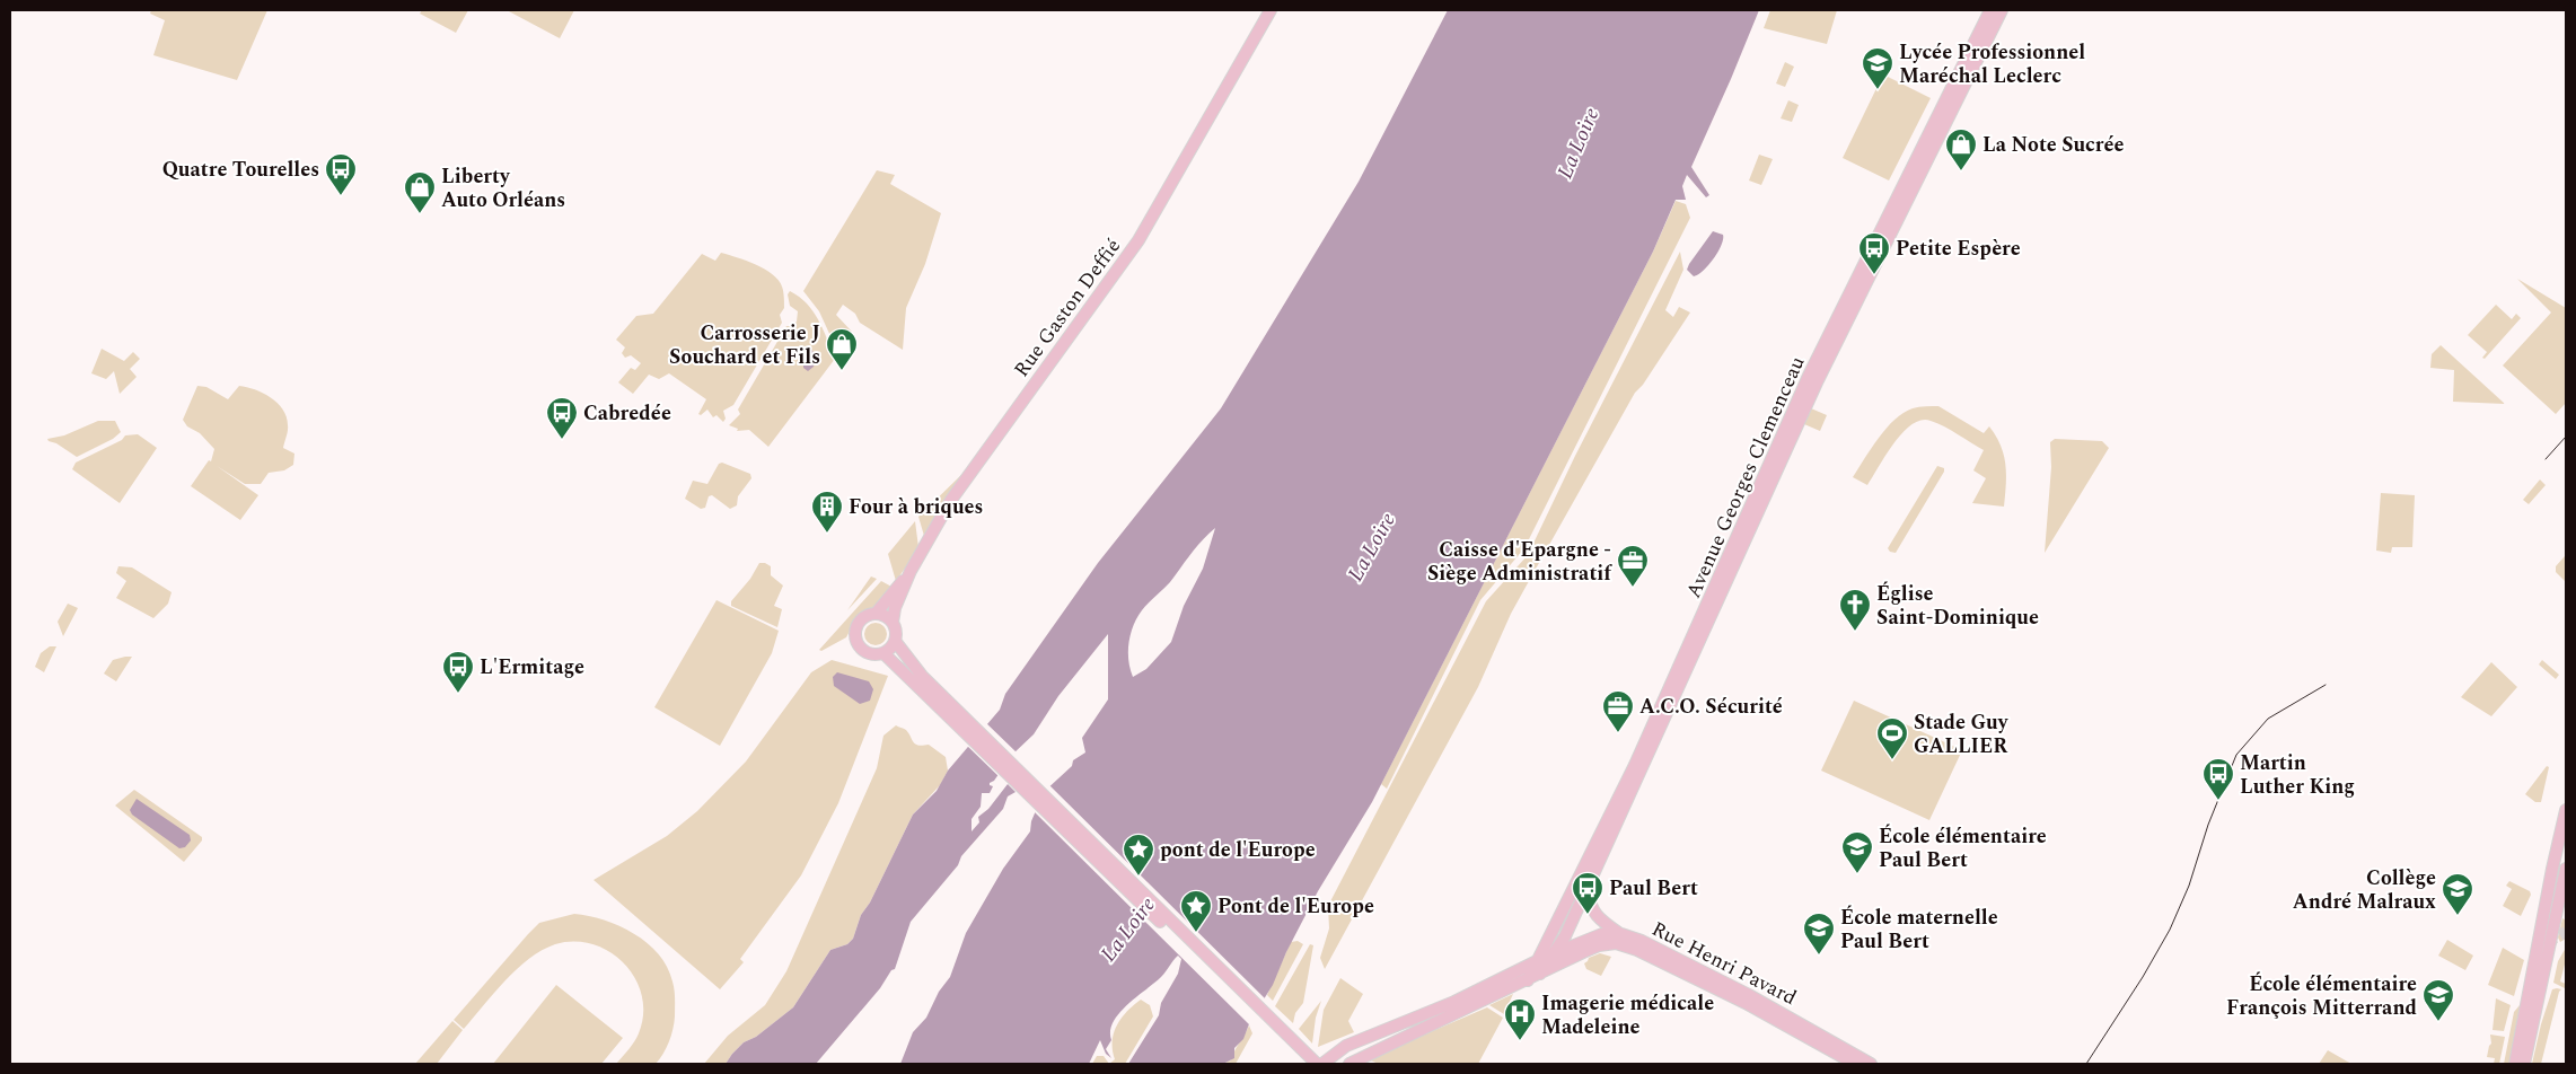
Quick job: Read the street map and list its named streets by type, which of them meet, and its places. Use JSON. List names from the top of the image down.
{
  "streets": {
    "main road": ["Rue Gaston Deffié", "Avenue Georges Clemenceau", "Rue Henri Pavard"]
  },
  "crossings": [
    ["Avenue Georges Clemenceau", "Rue Henri Pavard"]
  ],
  "water": ["La Loire"],
  "places": {
    "school or university": [
      "Lycée Professionnel Maréchal Leclerc",
      "École élémentaire Paul Bert",
      "Collège André Malraux",
      "École maternelle Paul Bert",
      "École élémentaire François Mitterrand"
    ],
    "shop": ["La Note Sucrée", "Liberty Auto Orléans", "Carrosserie J Souchard et Fils"],
    "bus stop": [
      "Quatre Tourelles",
      "Petite Espère",
      "Cabredée",
      "L'Ermitage",
      "Martin Luther King",
      "Paul Bert"
    ],
    "building": ["Four à briques"],
    "office": ["Caisse d'Epargne - Siège Administratif", "A.C.O. Sécurité"],
    "church": ["Église Saint-Dominique"],
    "sports": ["Stade Guy GALLIER"],
    "place": ["pont de l'Europe", "Pont de l'Europe"],
    "hospital": ["Imagerie médicale Madeleine"]
  }
}
